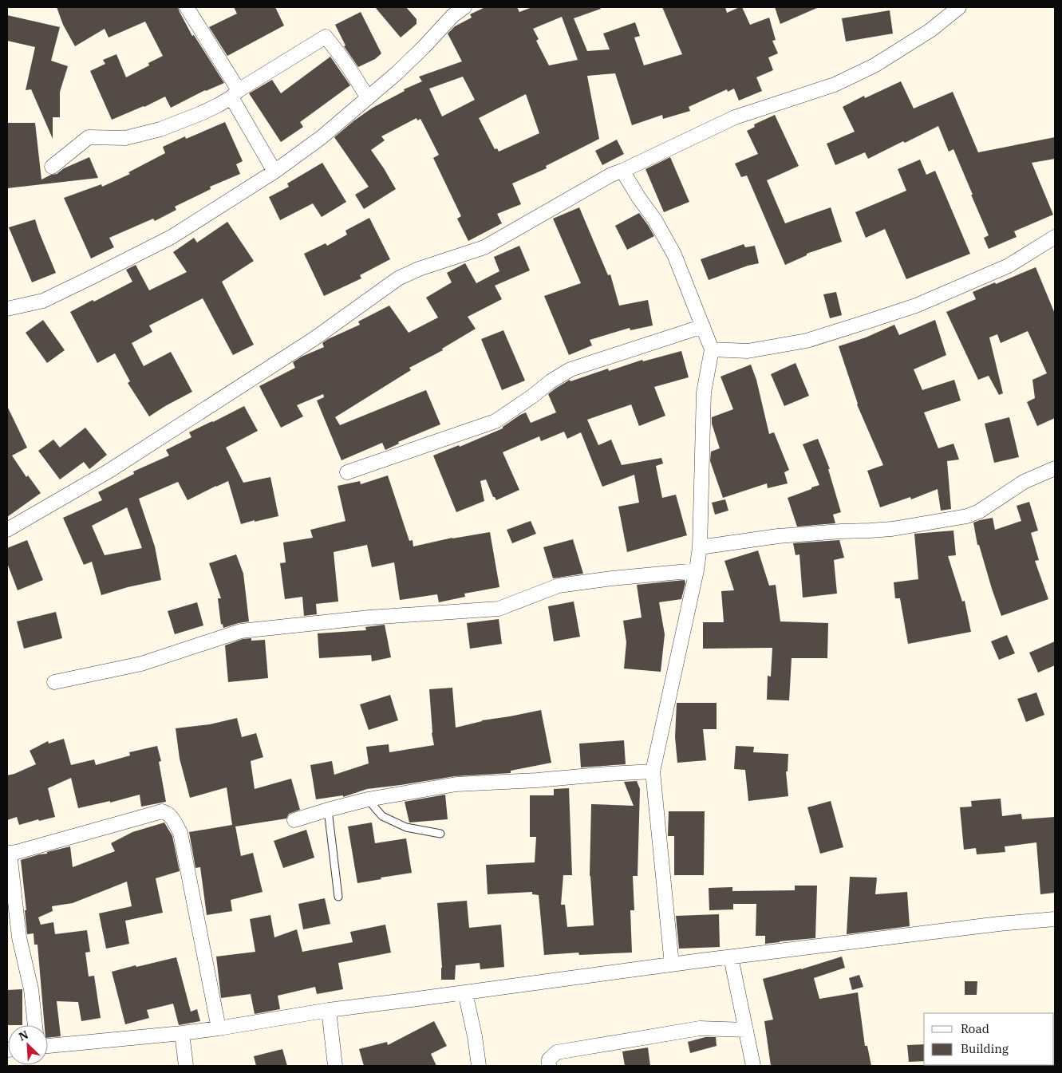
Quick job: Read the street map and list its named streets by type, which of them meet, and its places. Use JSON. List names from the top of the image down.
{
  "legend": ["Road", "Building"],
  "north": "top left"
}
